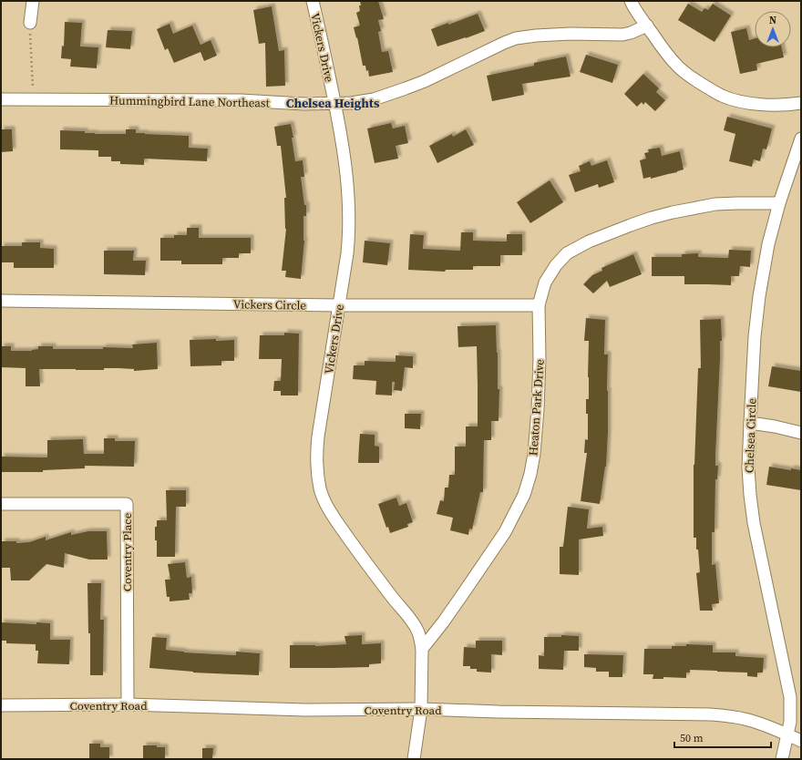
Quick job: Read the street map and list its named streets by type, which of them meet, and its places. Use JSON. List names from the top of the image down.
{
  "streets": {
    "street": [
      "Vickers Drive",
      "Hummingbird Lane Northeast",
      "Vickers Circle",
      "Heaton Park Drive",
      "Chelsea Circle",
      "Coventry Place",
      "Coventry Road"
    ]
  },
  "crossings": [
    ["Vickers Drive", "Hummingbird Lane Northeast"],
    ["Vickers Drive", "Vickers Circle"],
    ["Vickers Drive", "Heaton Park Drive"],
    ["Vickers Circle", "Heaton Park Drive"],
    ["Heaton Park Drive", "Chelsea Circle"],
    ["Chelsea Circle", "Coventry Road"],
    ["Coventry Place", "Coventry Road"]
  ],
  "districts": ["Chelsea Heights"],
  "scale_bar": "50 m",
  "north": "top"
}
